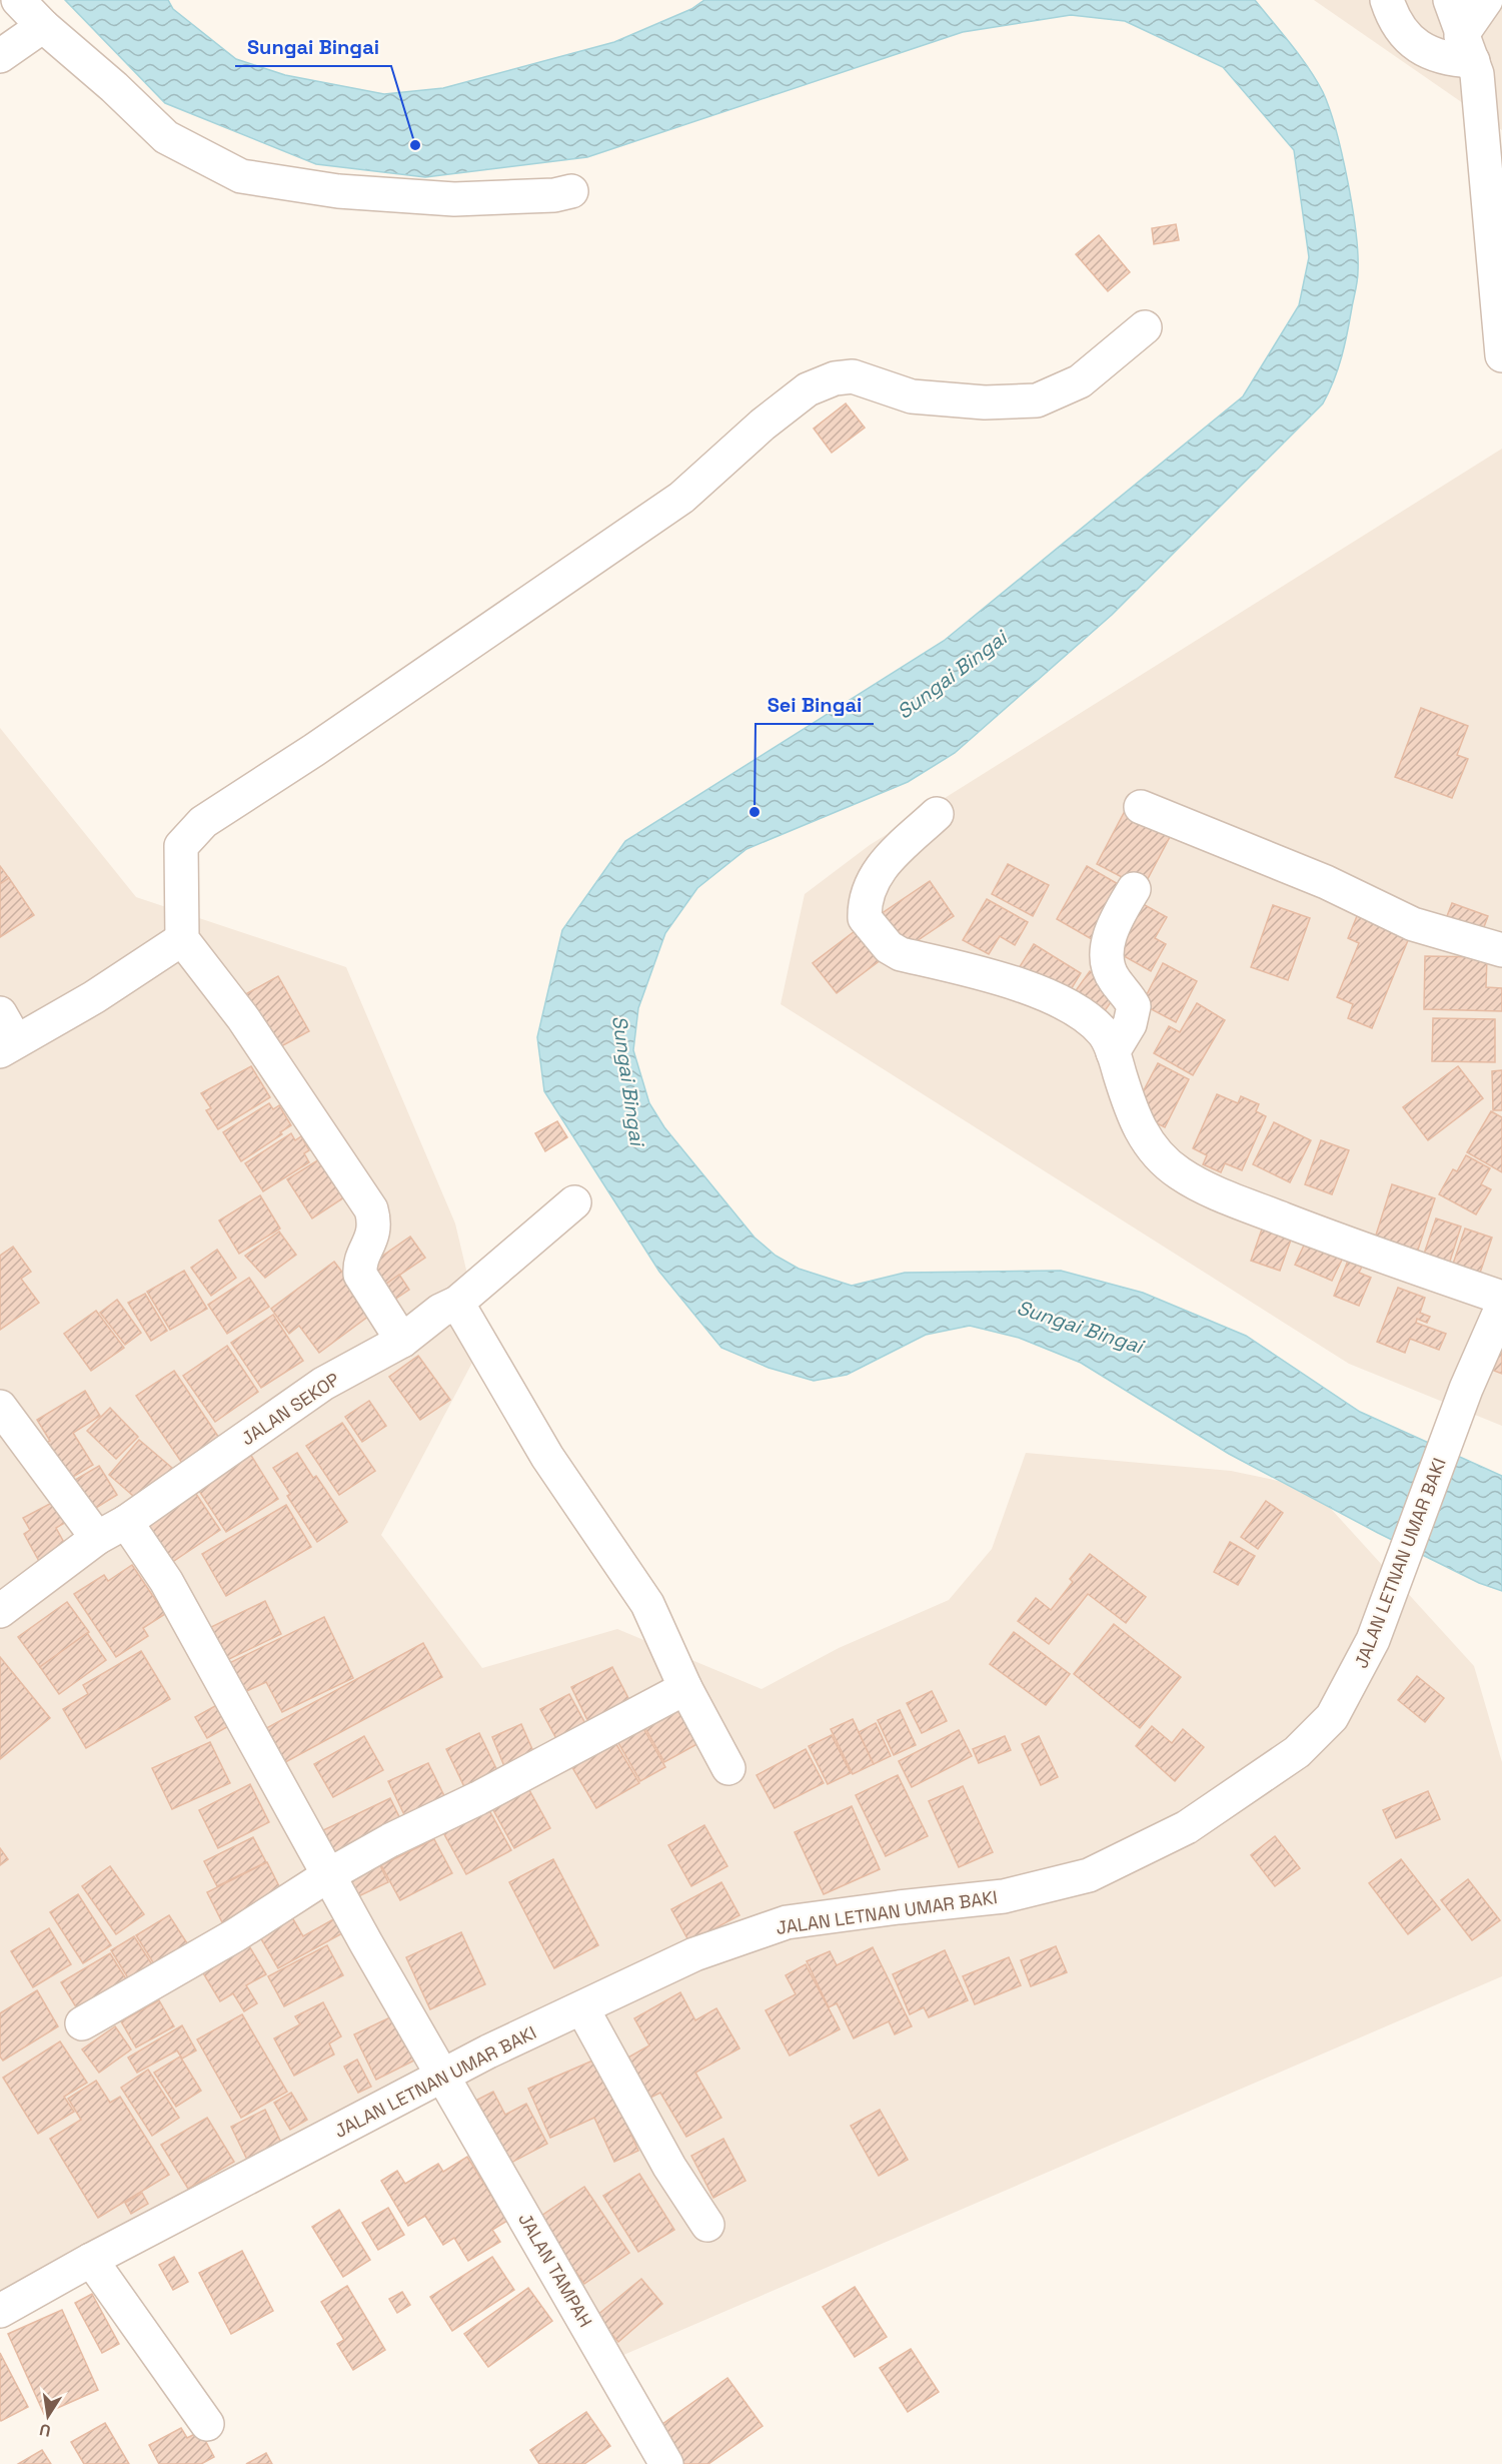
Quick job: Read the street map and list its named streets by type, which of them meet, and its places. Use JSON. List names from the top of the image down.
{
  "streets": {
    "street": ["JALAN SEKOP", "JALAN LETNAN UMAR BAKI", "JALAN TAMPAH"]
  },
  "crossings": [
    ["JALAN SEKOP", "JALAN TAMPAH"],
    ["JALAN LETNAN UMAR BAKI", "JALAN TAMPAH"]
  ],
  "water": ["Sungai Bingai"],
  "places": ["Sungai Bingai", "Sei Bingai"],
  "north": "bottom"
}
